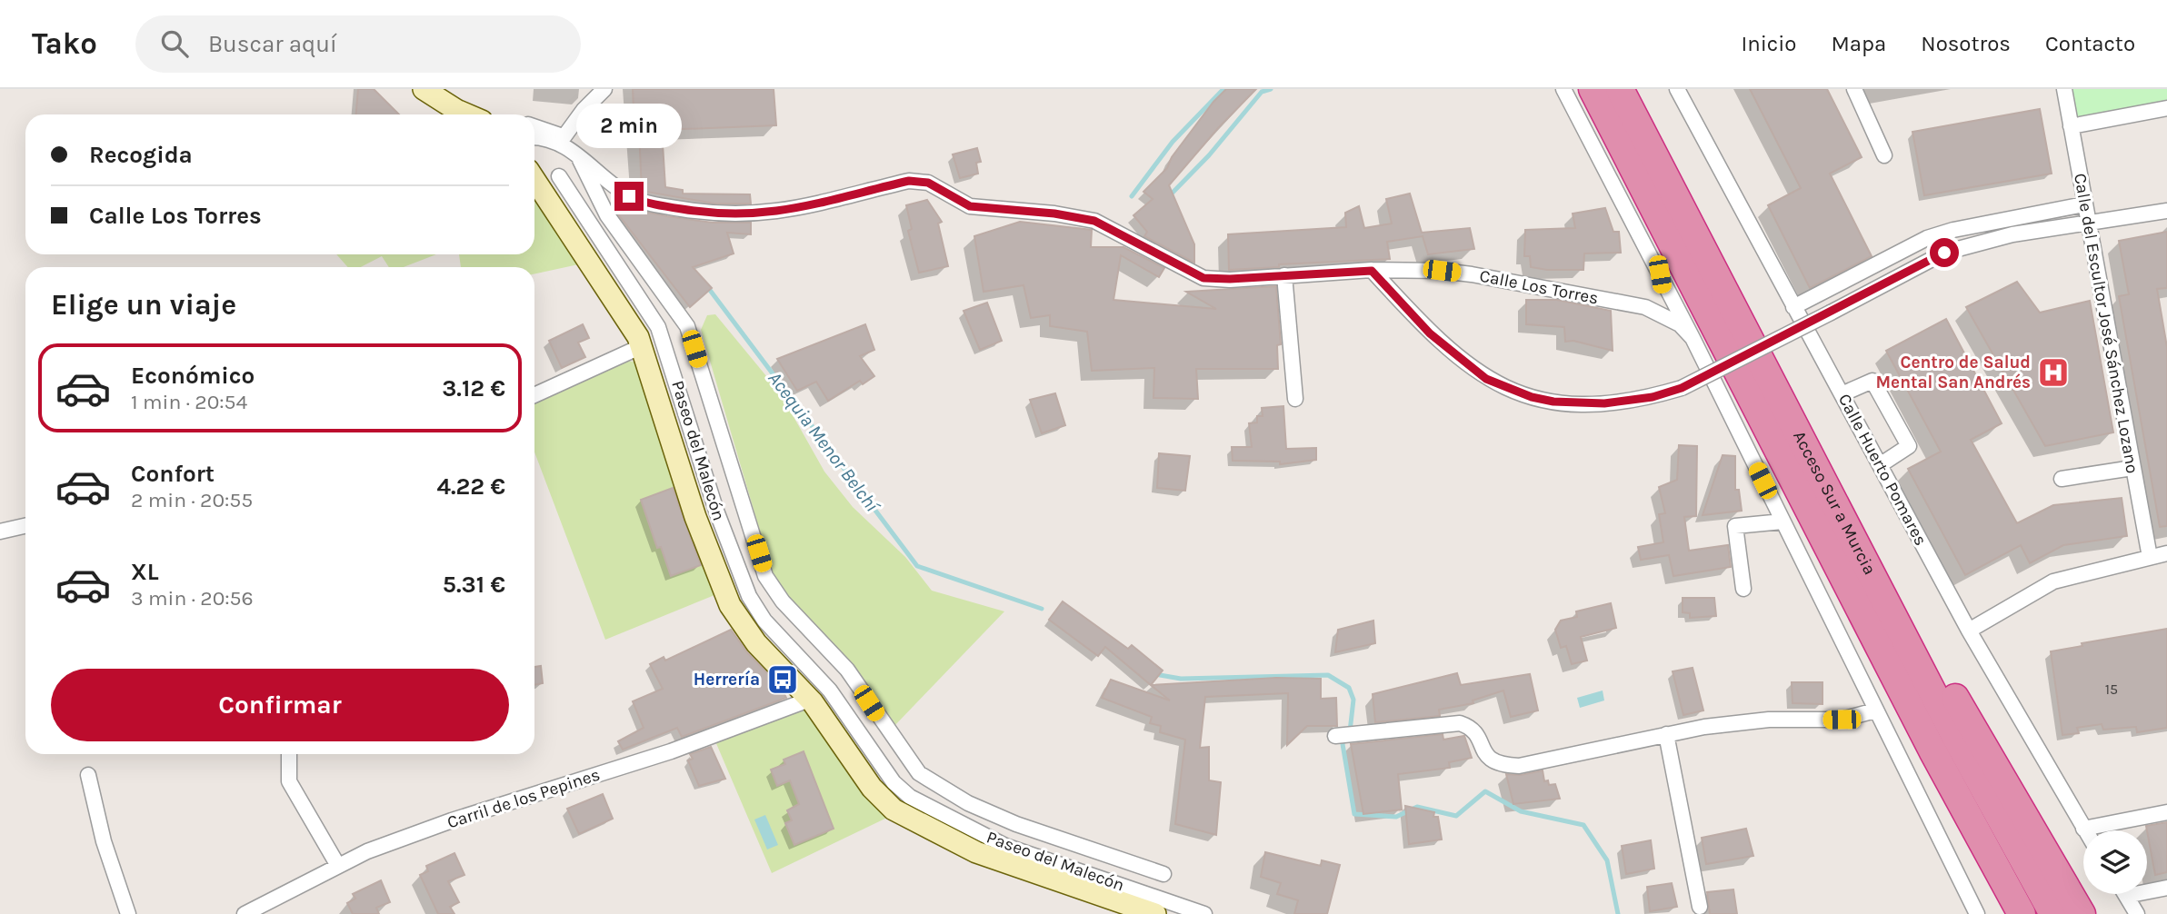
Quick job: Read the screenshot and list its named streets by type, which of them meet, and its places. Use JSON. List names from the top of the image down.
{
  "streets": {
    "highway": ["Acceso Sur a Murcia"],
    "street": [
      "Calle Los Torres",
      "Calle del Escultor José Sánchez Lozano",
      "Paseo del Malecón",
      "Calle Huerto Pomares",
      "Carril de los Pepines"
    ]
  },
  "water": ["Acequia Menor Belchí"],
  "places": {
    "hospital": ["Centro de Salud Mental San Andrés"],
    "bus stop": ["Herrería"]
  },
  "house_numbers": ["15"],
  "page": {
    "header": "Tako",
    "search": "Buscar aquí",
    "nav": [
      "Inicio",
      "Mapa",
      "Nosotros",
      "Contacto"
    ],
    "bubble": "2 min",
    "banner": ["Recogida", "Calle Los Torres"],
    "heading": "Elige un viaje",
    "list": [
      {
        "name": "Económico",
        "note": "1 min · 20:54",
        "value": "3.12 €"
      },
      {
        "name": "Confort",
        "note": "2 min · 20:55",
        "value": "4.22 €"
      },
      {
        "name": "XL",
        "note": "3 min · 20:56",
        "value": "5.31 €"
      }
    ],
    "buttons": "Confirmar"
  }
}
